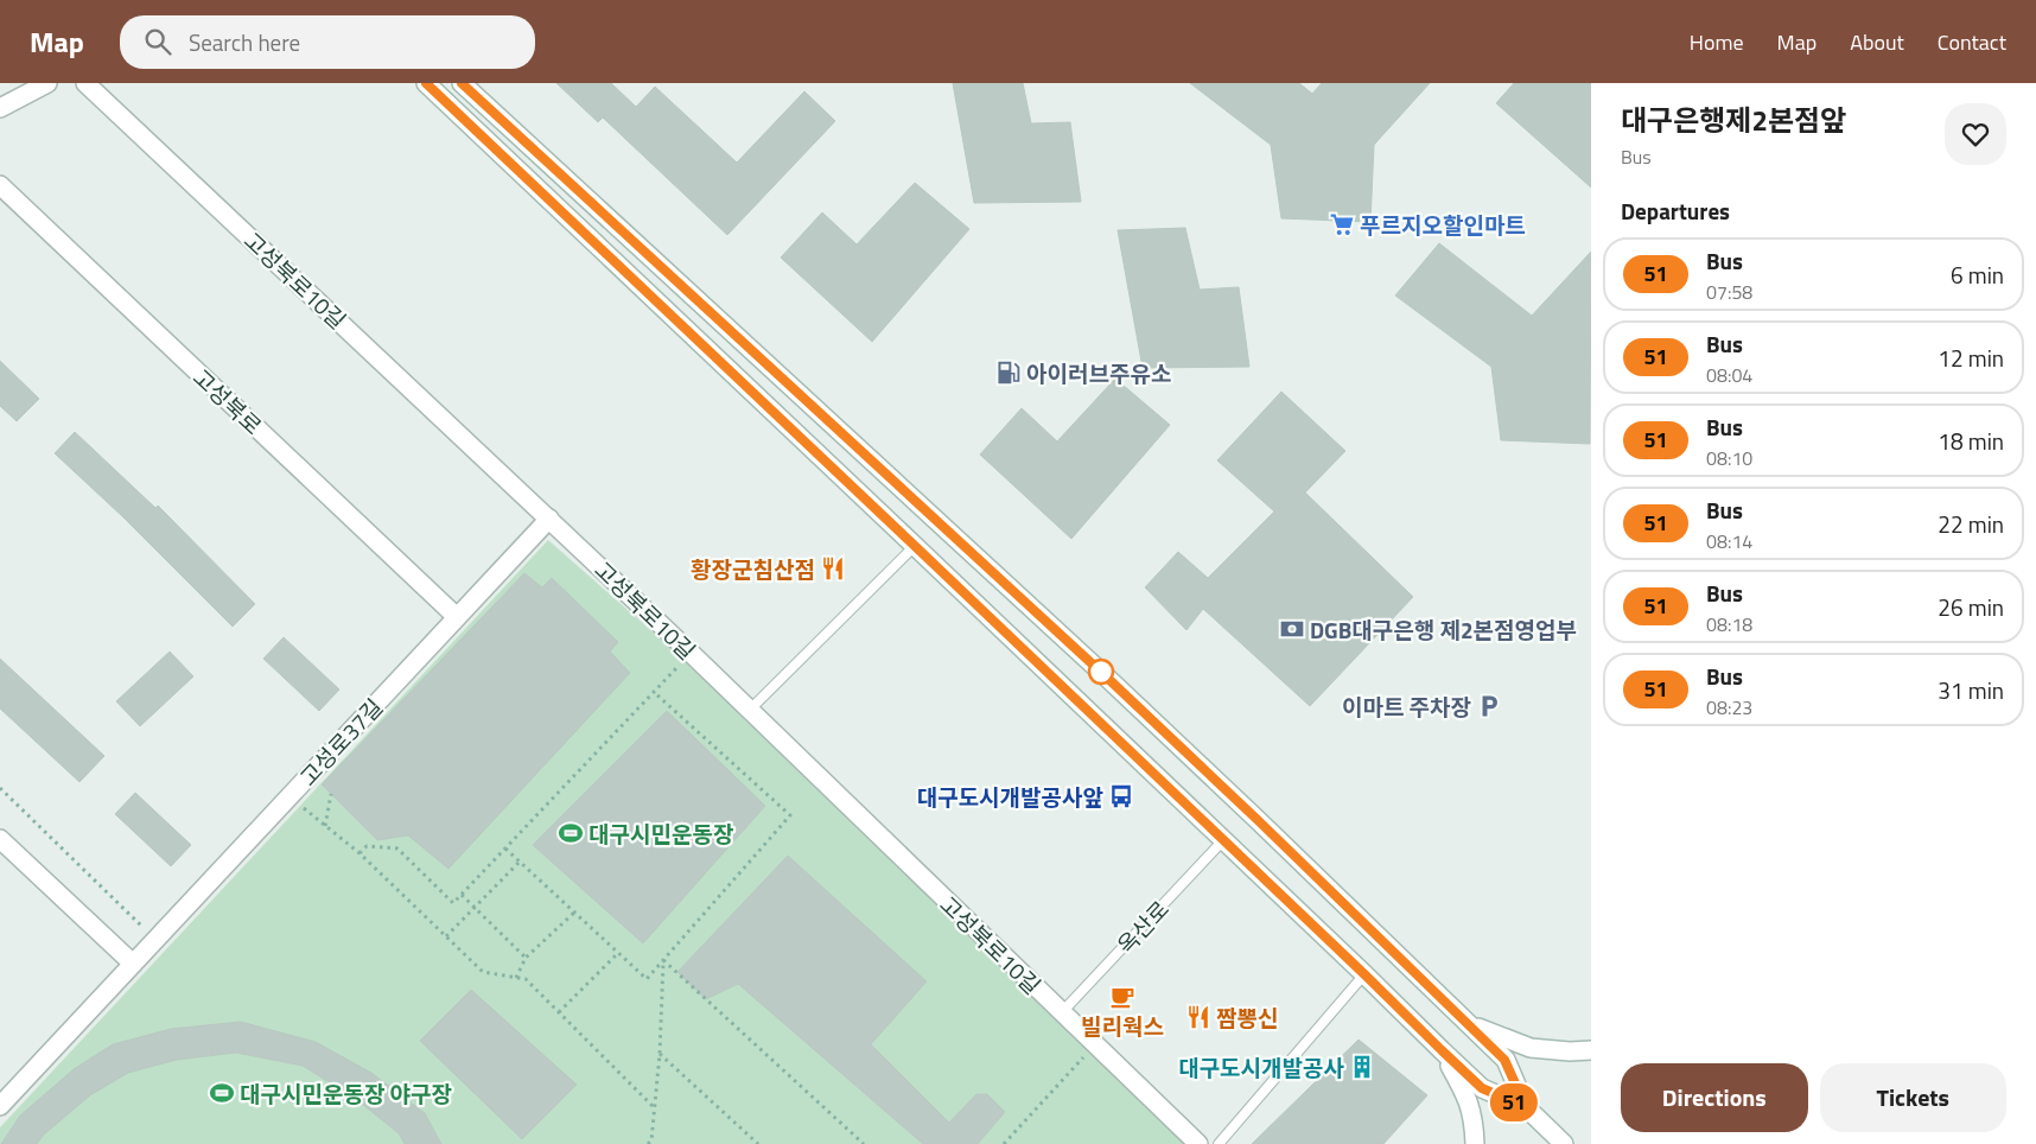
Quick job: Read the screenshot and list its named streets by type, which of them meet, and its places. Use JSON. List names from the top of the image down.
{
  "streets": {
    "main road": ["고성북로10길", "고성북로", "고성로37길"],
    "lane": ["옥산로"]
  },
  "crossings": [
    ["고성북로10길", "고성로37길"],
    ["고성북로10길", "옥산로"],
    ["고성북로", "고성로37길"]
  ],
  "places": {
    "supermarket": ["푸르지오할인마트"],
    "fuel station": ["아이러브주유소"],
    "restaurant": ["황장군침산점", "짬뽕신"],
    "bank": ["DGB대구은행 제2본점영업부"],
    "parking": ["이마트 주차장"],
    "bus stop": ["대구도시개발공사앞"],
    "sports": ["대구시민운동장", "대구시민운동장 야구장"],
    "cafe": ["빌리웍스"],
    "building": ["대구도시개발공사"]
  },
  "lines": ["bus line 51"],
  "page": {
    "header": "Map",
    "search": "Search here",
    "nav": [
      "Home",
      "Map",
      "About",
      "Contact"
    ],
    "on_map": "51",
    "heading": [
      ["대구은행제2본점앞", "Bus"],
      "Departures"
    ],
    "list": [
      {
        "mark": "51",
        "name": "Bus",
        "note": "07:58",
        "value": "6 min"
      },
      {
        "mark": "51",
        "name": "Bus",
        "note": "08:04",
        "value": "12 min"
      },
      {
        "mark": "51",
        "name": "Bus",
        "note": "08:10",
        "value": "18 min"
      },
      {
        "mark": "51",
        "name": "Bus",
        "note": "08:14",
        "value": "22 min"
      },
      {
        "mark": "51",
        "name": "Bus",
        "note": "08:18",
        "value": "26 min"
      },
      {
        "mark": "51",
        "name": "Bus",
        "note": "08:23",
        "value": "31 min"
      }
    ],
    "buttons": ["Directions", "Tickets"]
  }
}
